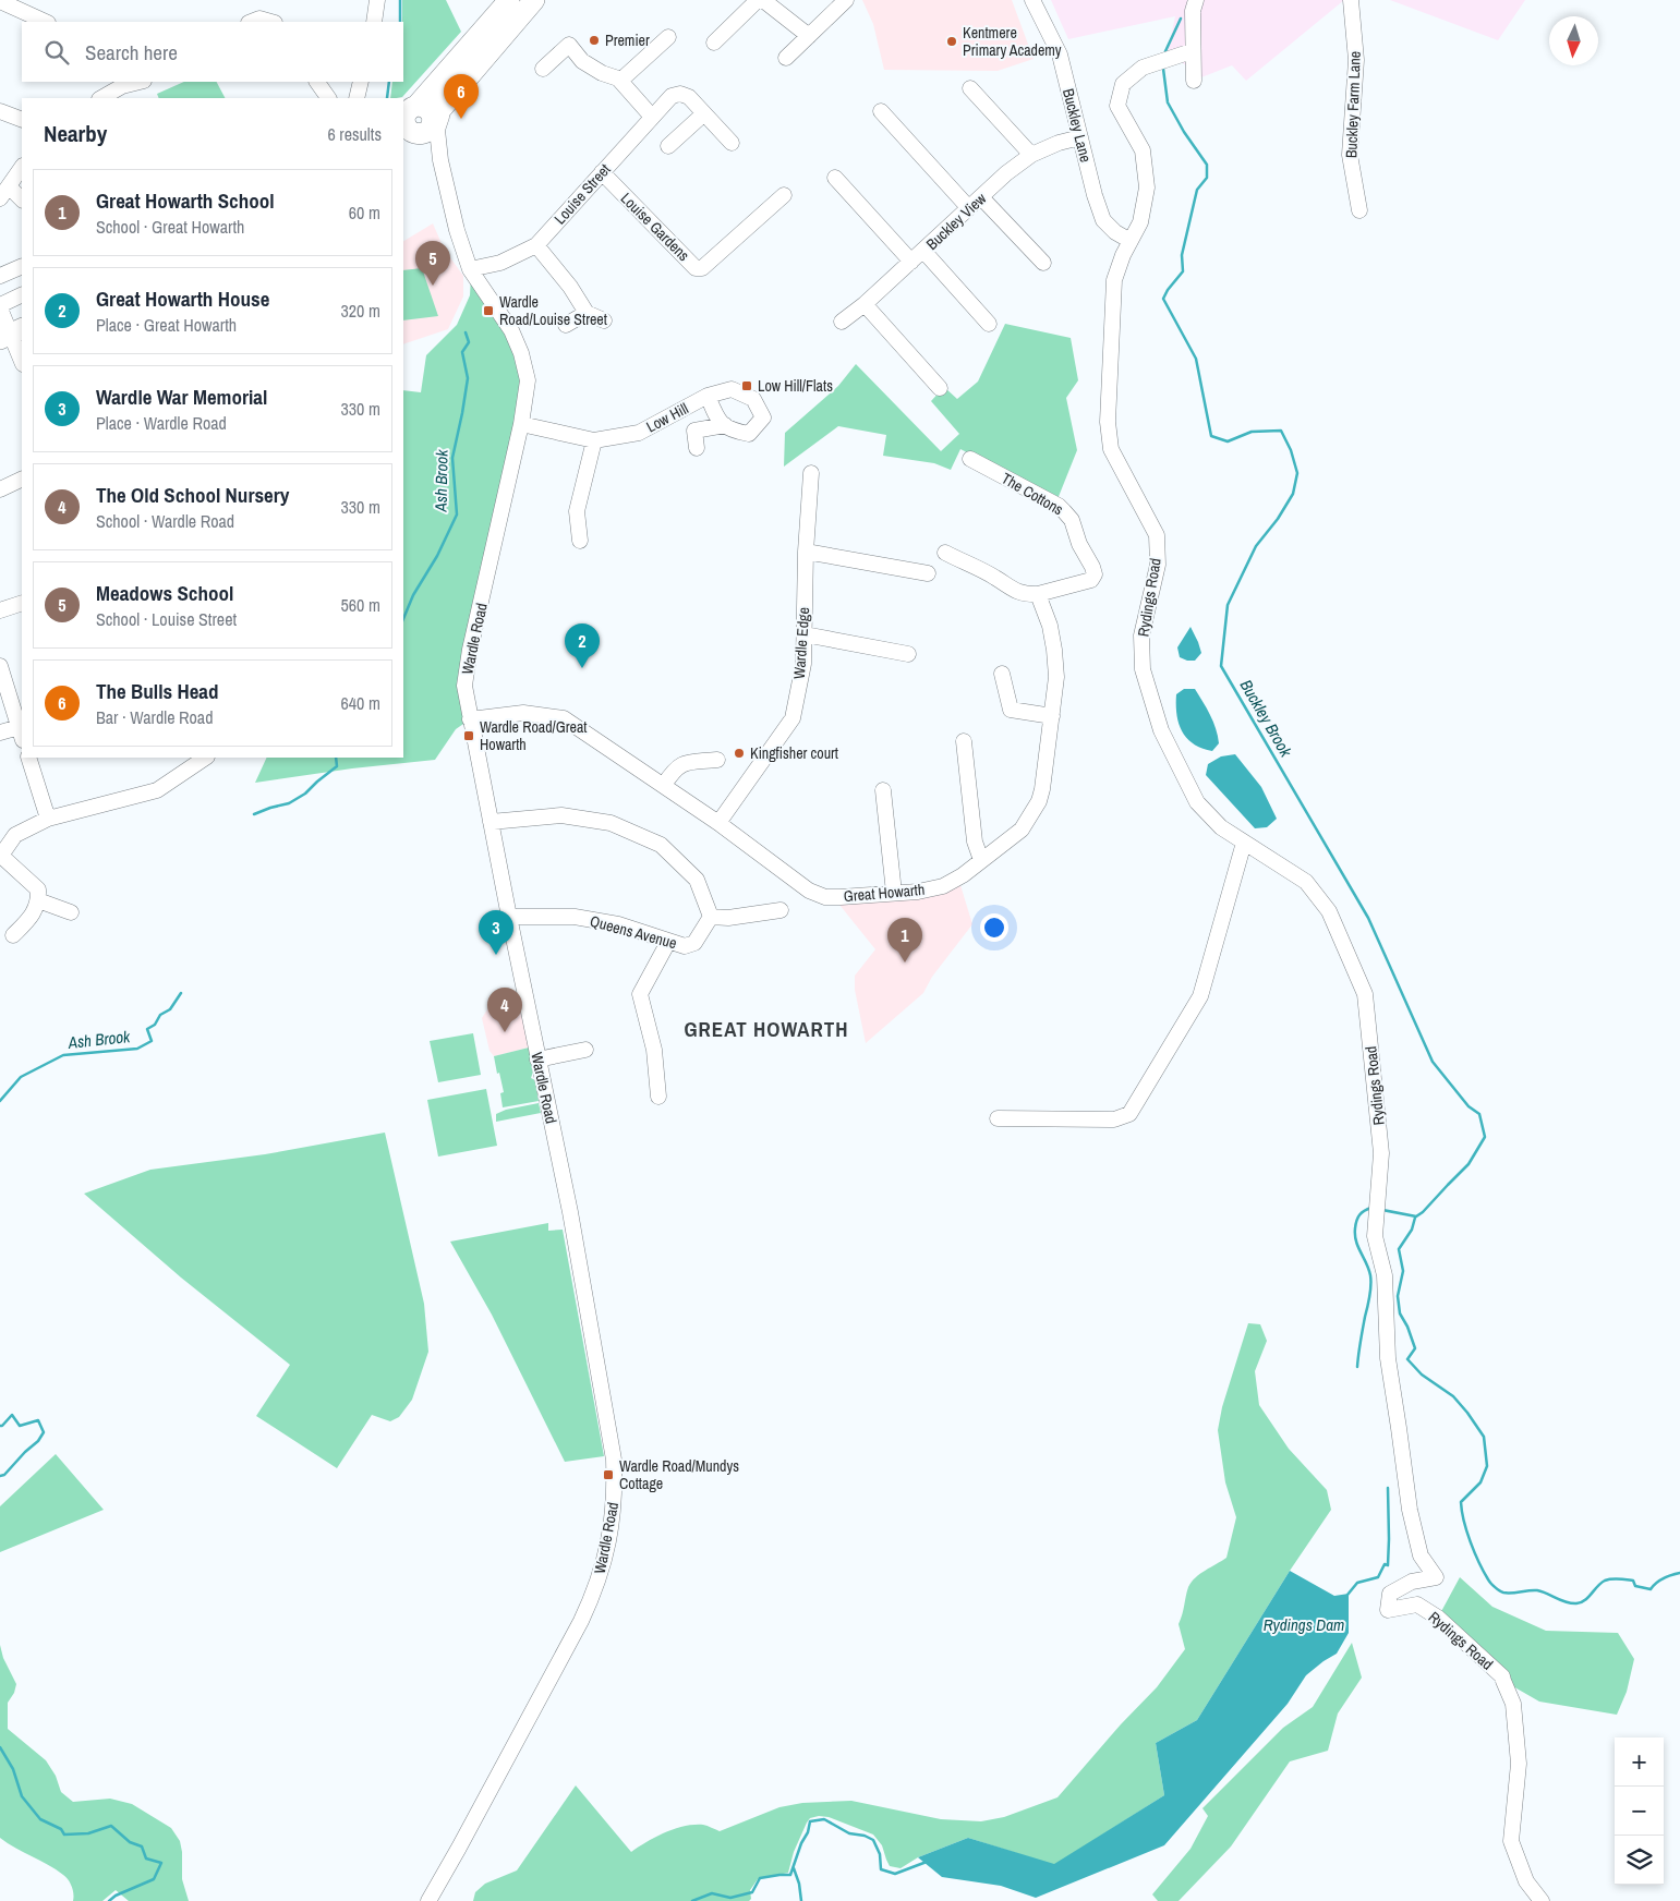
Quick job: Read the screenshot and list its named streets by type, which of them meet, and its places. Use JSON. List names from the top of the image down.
{
  "streets": {
    "street": [
      "Buckley Farm Lane",
      "Buckley Lane",
      "Louise Street",
      "Buckley View",
      "Louise Gardens",
      "Low Hill",
      "The Cottons",
      "Rydings Road",
      "Wardle Road",
      "Wardle Edge",
      "Great Howarth",
      "Queens Avenue"
    ]
  },
  "crossings": [
    ["Buckley Lane", "Buckley View"],
    ["Buckley Lane", "Rydings Road"],
    ["Louise Street", "Louise Gardens"],
    ["Louise Street", "Wardle Road"],
    ["Low Hill", "Wardle Road"],
    ["The Cottons", "Great Howarth"],
    ["Wardle Road", "Great Howarth"],
    ["Wardle Road", "Queens Avenue"],
    ["Wardle Edge", "Great Howarth"]
  ],
  "districts": ["GREAT HOWARTH"],
  "water": ["Ash Brook", "Buckley Brook", "Rydings Dam"],
  "places": {
    "other": ["Premier", "Kentmere Primary Academy", "Kingfisher court"],
    "transit": [
      "Wardle Road/Louise Street",
      "Low Hill/Flats",
      "Wardle Road/Great Howarth",
      "Wardle Road/Mundys Cottage"
    ]
  },
  "north": "bottom",
  "page": {
    "search": "Search here",
    "pins": [
      "6",
      "5",
      "2",
      "3",
      "1",
      "4"
    ],
    "heading": ["Nearby", "6 results"],
    "list": [
      {
        "mark": "1",
        "name": "Great Howarth School",
        "note": "School · Great Howarth",
        "value": "60 m"
      },
      {
        "mark": "2",
        "name": "Great Howarth House",
        "note": "Place · Great Howarth",
        "value": "320 m"
      },
      {
        "mark": "3",
        "name": "Wardle War Memorial",
        "note": "Place · Wardle Road",
        "value": "330 m"
      },
      {
        "mark": "4",
        "name": "The Old School Nursery",
        "note": "School · Wardle Road",
        "value": "330 m"
      },
      {
        "mark": "5",
        "name": "Meadows School",
        "note": "School · Louise Street",
        "value": "560 m"
      },
      {
        "mark": "6",
        "name": "The Bulls Head",
        "note": "Bar · Wardle Road",
        "value": "640 m"
      }
    ],
    "map_buttons": ["+", "−"]
  }
}
